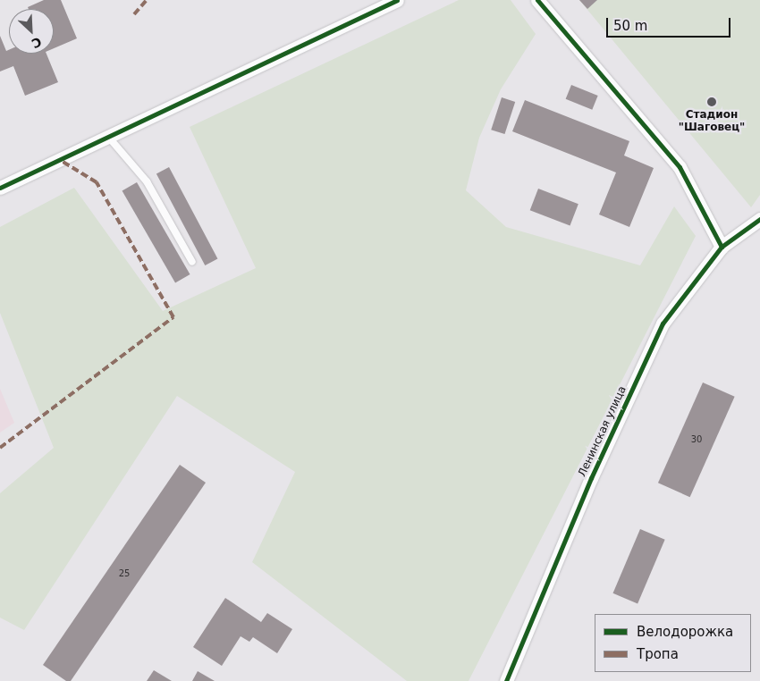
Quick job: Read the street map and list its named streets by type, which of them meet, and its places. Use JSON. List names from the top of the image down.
{
  "streets": {
    "street": ["Ленинская улица"]
  },
  "places": ["Стадион \"Шаговец\""],
  "house_numbers": ["30", "25"],
  "legend": ["Велодорожка", "Тропа"],
  "scale_bar": "50 m",
  "north": "bottom right"
}
